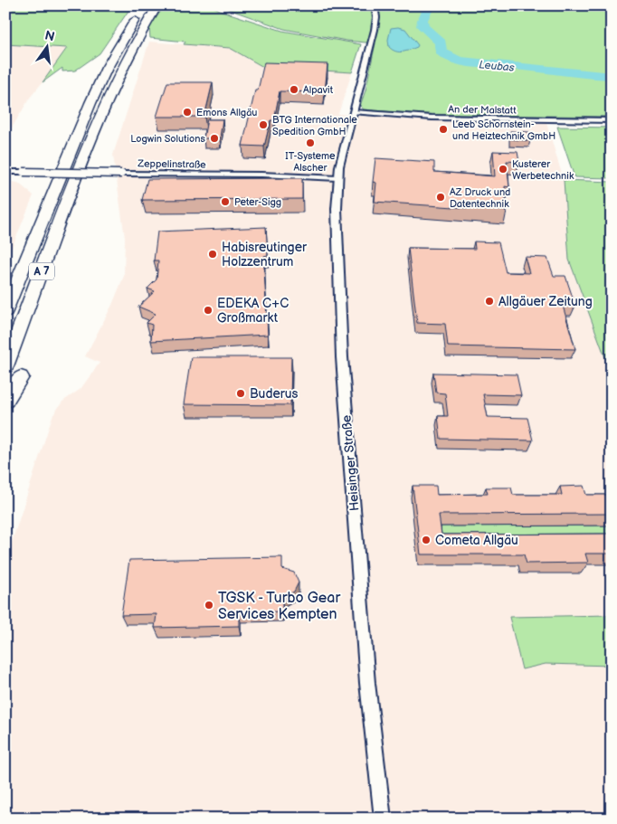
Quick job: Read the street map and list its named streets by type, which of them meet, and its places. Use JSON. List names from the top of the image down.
{
  "streets": {
    "highway": ["A 7"],
    "street": ["An der Malstatt", "Zeppelinstraße", "Heisinger Straße"]
  },
  "crossings": [
    ["An der Malstatt", "Heisinger Straße"],
    ["Zeppelinstraße", "Heisinger Straße"]
  ],
  "water": ["Leubas"],
  "places": [
    "Alpavit",
    "Emons Allgäu",
    "BTG Internationale Spedition GmbH",
    "Leeb Schornstein- und Heiztechnik GmbH",
    "Logwin Solutions",
    "IT-Systeme Alscher",
    "Kusterer Werbetechnik",
    "AZ Druck und Datentechnik",
    "Peter-Sigg",
    "Habisreutinger Holzzentrum",
    "Allgäuer Zeitung",
    "EDEKA C+C Großmarkt",
    "Buderus",
    "Cometa Allgäu",
    "TGSK - Turbo Gear Services Kempten"
  ],
  "north": "top"
}
